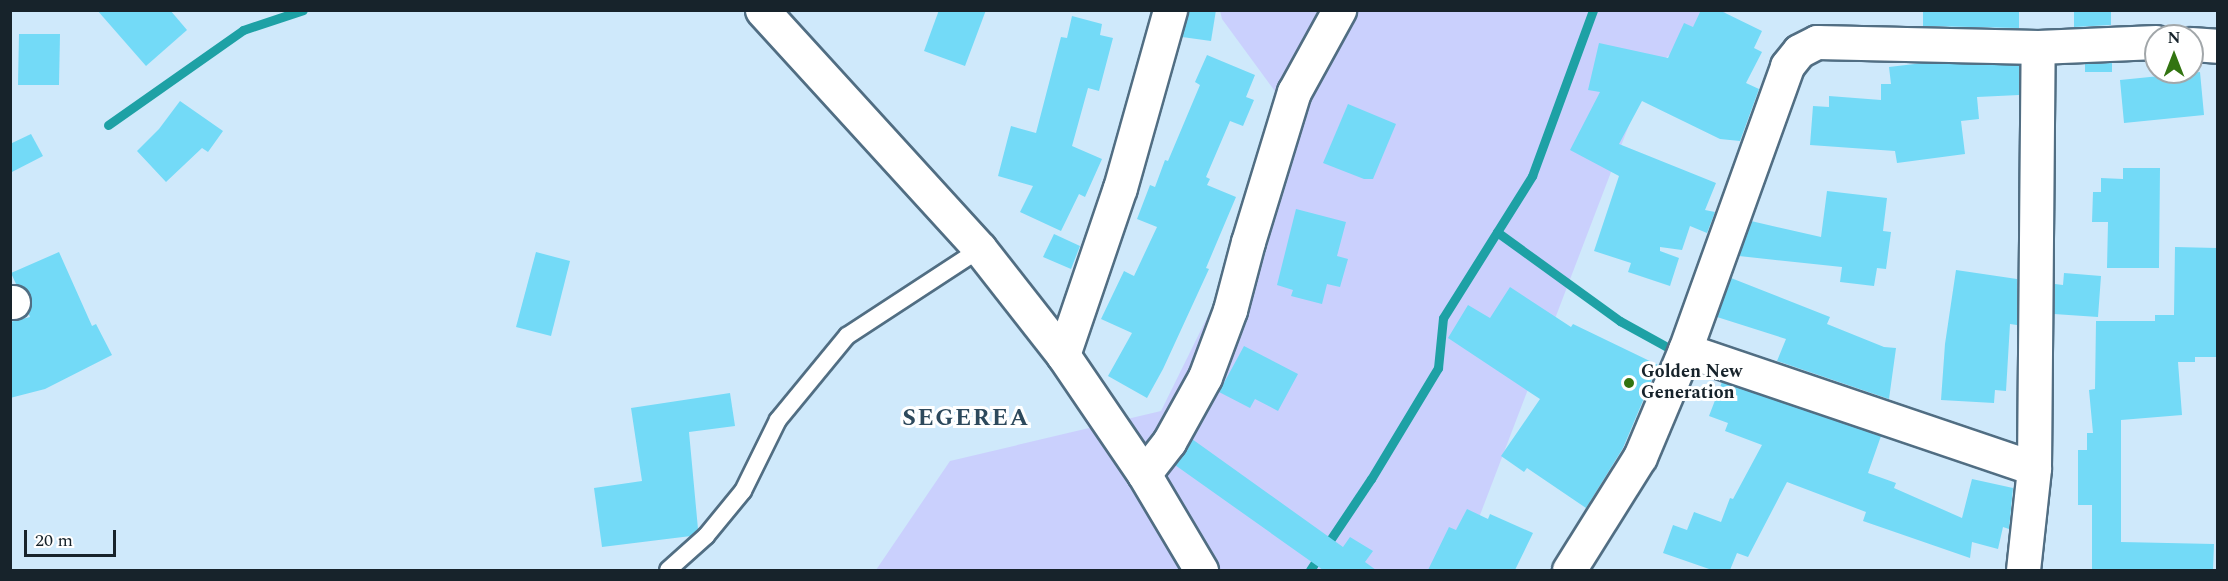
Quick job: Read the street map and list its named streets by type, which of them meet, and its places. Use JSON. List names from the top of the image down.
{
  "districts": ["SEGEREA"],
  "places": ["Golden New Generation"],
  "scale_bar": "20 m",
  "north": "top"
}
